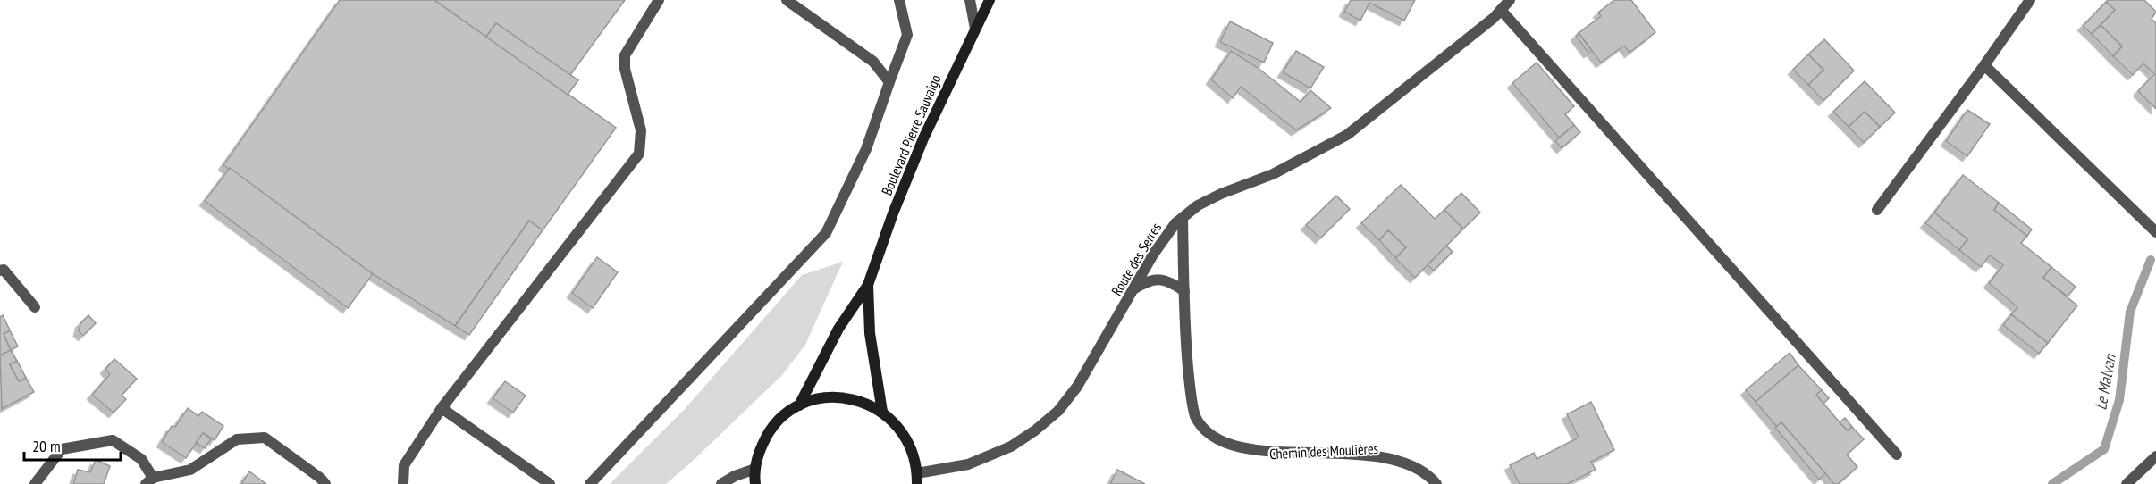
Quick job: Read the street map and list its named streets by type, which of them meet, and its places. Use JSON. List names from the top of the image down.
{
  "streets": {
    "main road": ["Boulevard Pierre Sauvaigo"],
    "street": ["Route des Serres", "Chemin des Moulières"]
  },
  "water": ["Le Malvan"],
  "scale_bar": "20 m"
}
